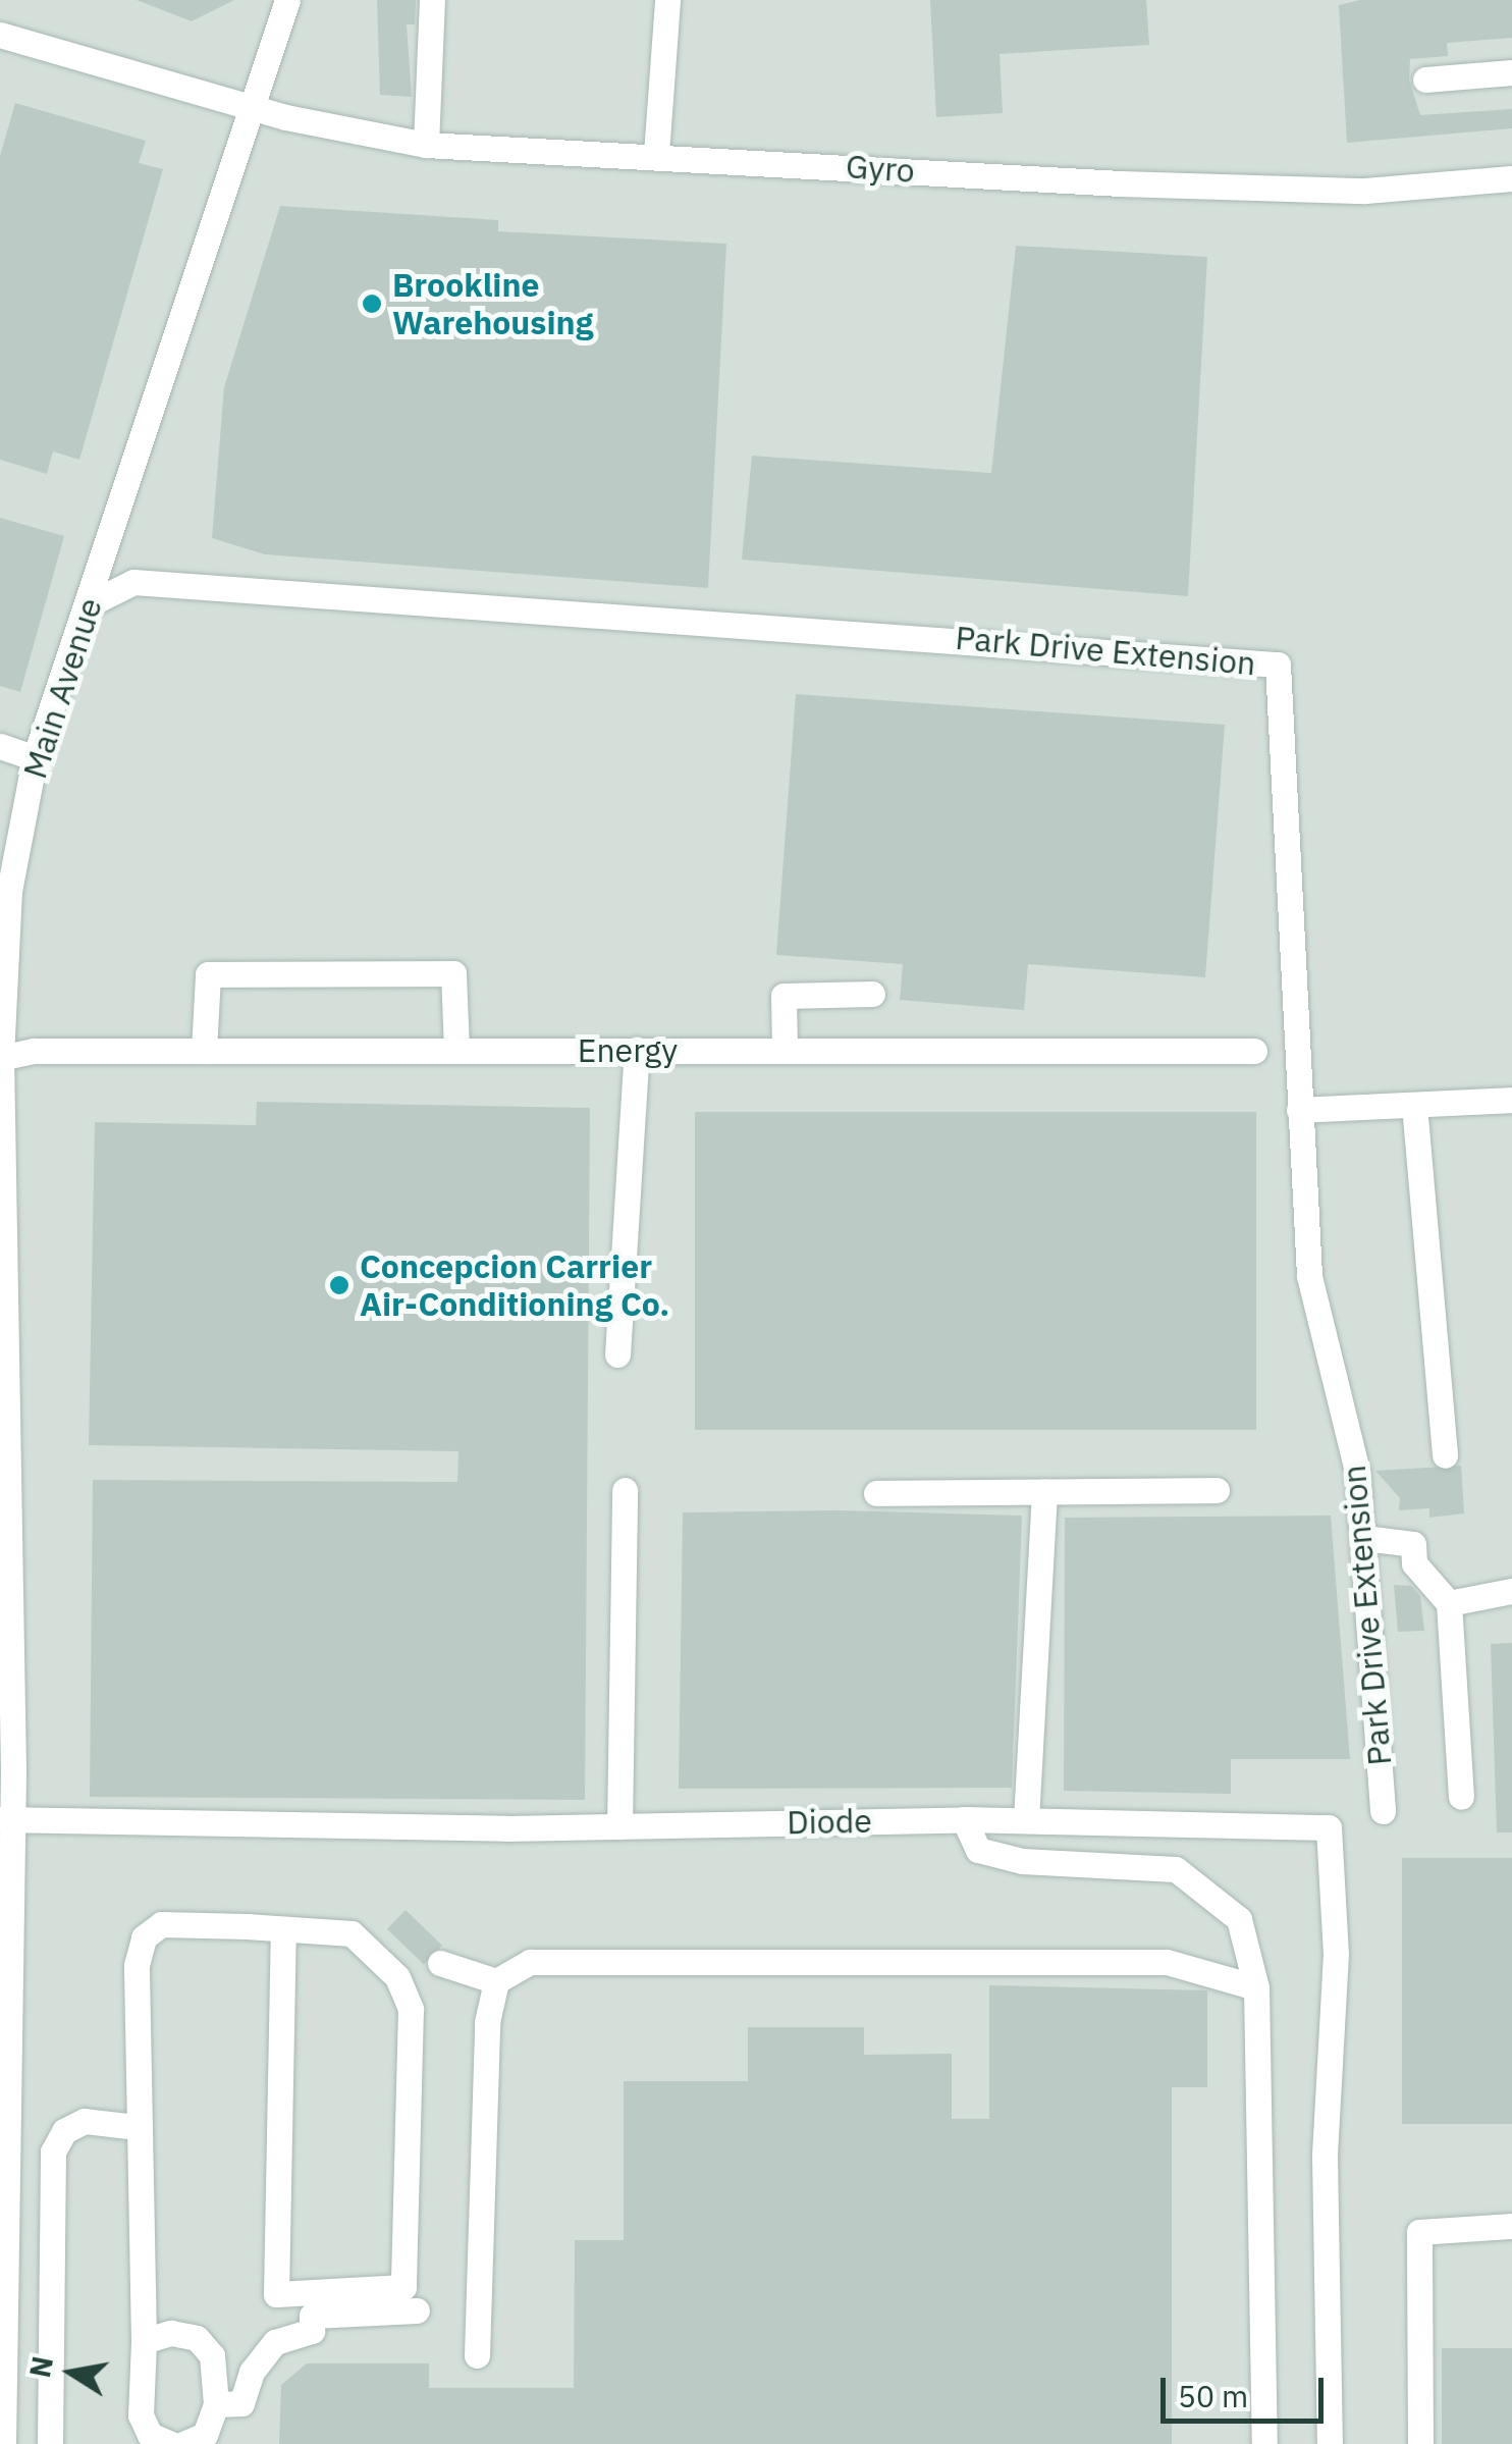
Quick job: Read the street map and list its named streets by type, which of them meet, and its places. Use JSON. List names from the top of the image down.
{
  "streets": {
    "street": [
      "Gyro",
      "Park Drive Extension",
      "Main Avenue",
      "Energy",
      "Diode"
    ]
  },
  "crossings": [
    ["Gyro", "Main Avenue"],
    ["Park Drive Extension", "Main Avenue"],
    ["Main Avenue", "Energy"],
    ["Main Avenue", "Diode"]
  ],
  "places": ["Brookline Warehousing", "Concepcion Carrier Air-Conditioning Co."],
  "scale_bar": "50 m",
  "north": "left"
}
